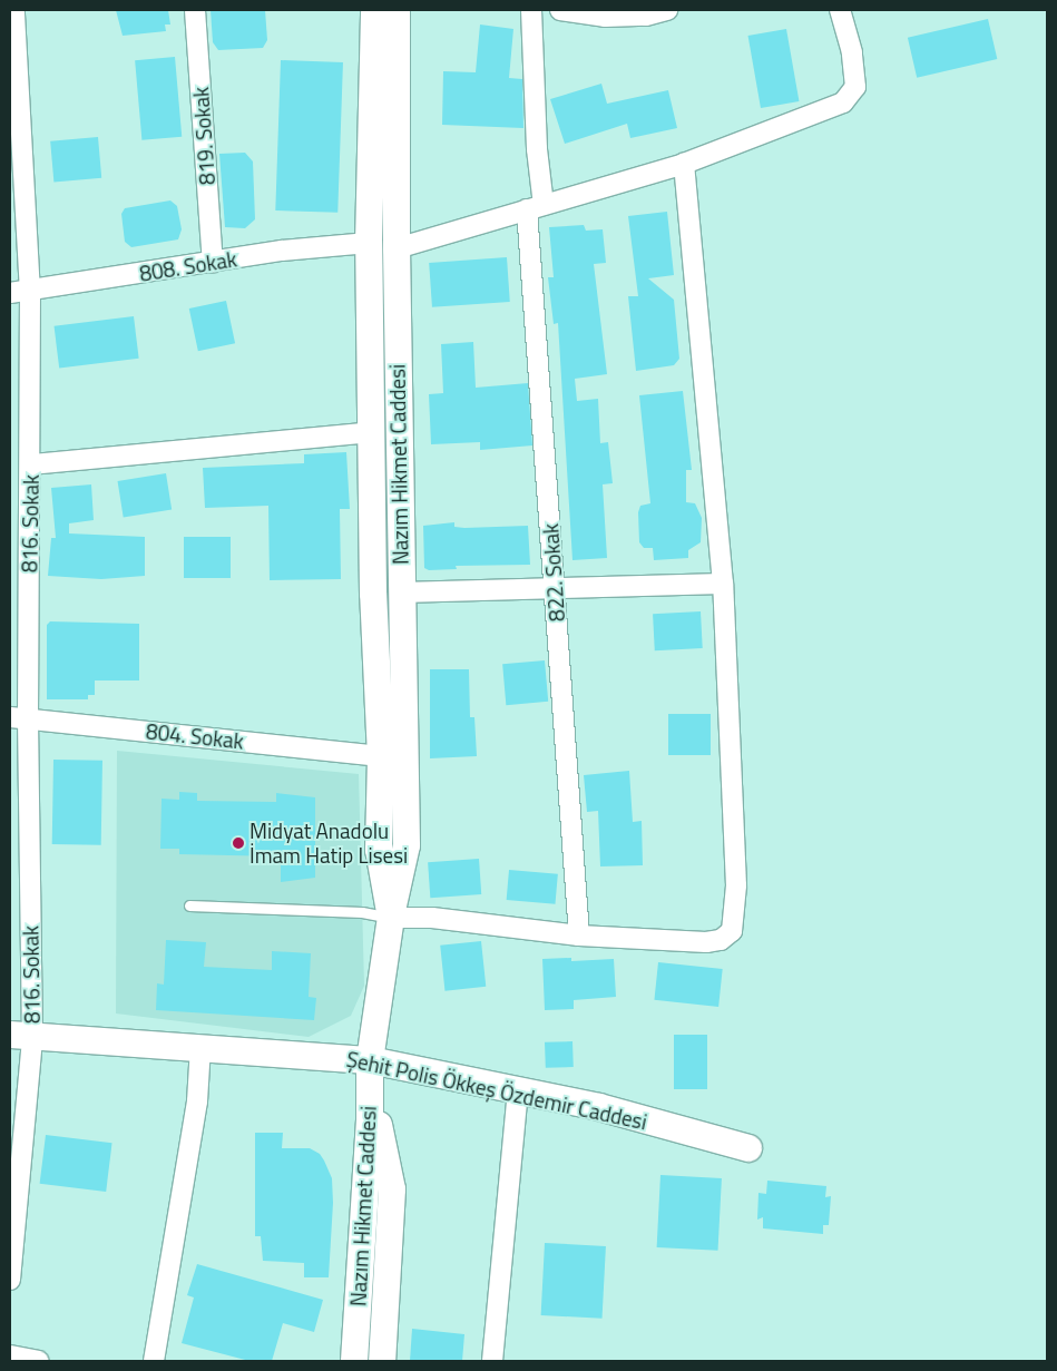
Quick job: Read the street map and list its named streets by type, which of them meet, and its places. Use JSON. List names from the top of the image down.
{
  "streets": {
    "street": [
      "819. Sokak",
      "808. Sokak",
      "Nazım Hikmet Caddesi",
      "816. Sokak",
      "822. Sokak",
      "804. Sokak",
      "Şehit Polis Ökkeş Özdemir Caddesi"
    ]
  },
  "crossings": [
    ["819. Sokak", "808. Sokak"],
    ["808. Sokak", "Nazım Hikmet Caddesi"],
    ["808. Sokak", "816. Sokak"],
    ["Nazım Hikmet Caddesi", "804. Sokak"],
    ["Nazım Hikmet Caddesi", "Şehit Polis Ökkeş Özdemir Caddesi"],
    ["816. Sokak", "804. Sokak"],
    ["816. Sokak", "Şehit Polis Ökkeş Özdemir Caddesi"]
  ],
  "places": ["Midyat Anadolu İmam Hatip Lisesi"]
}
